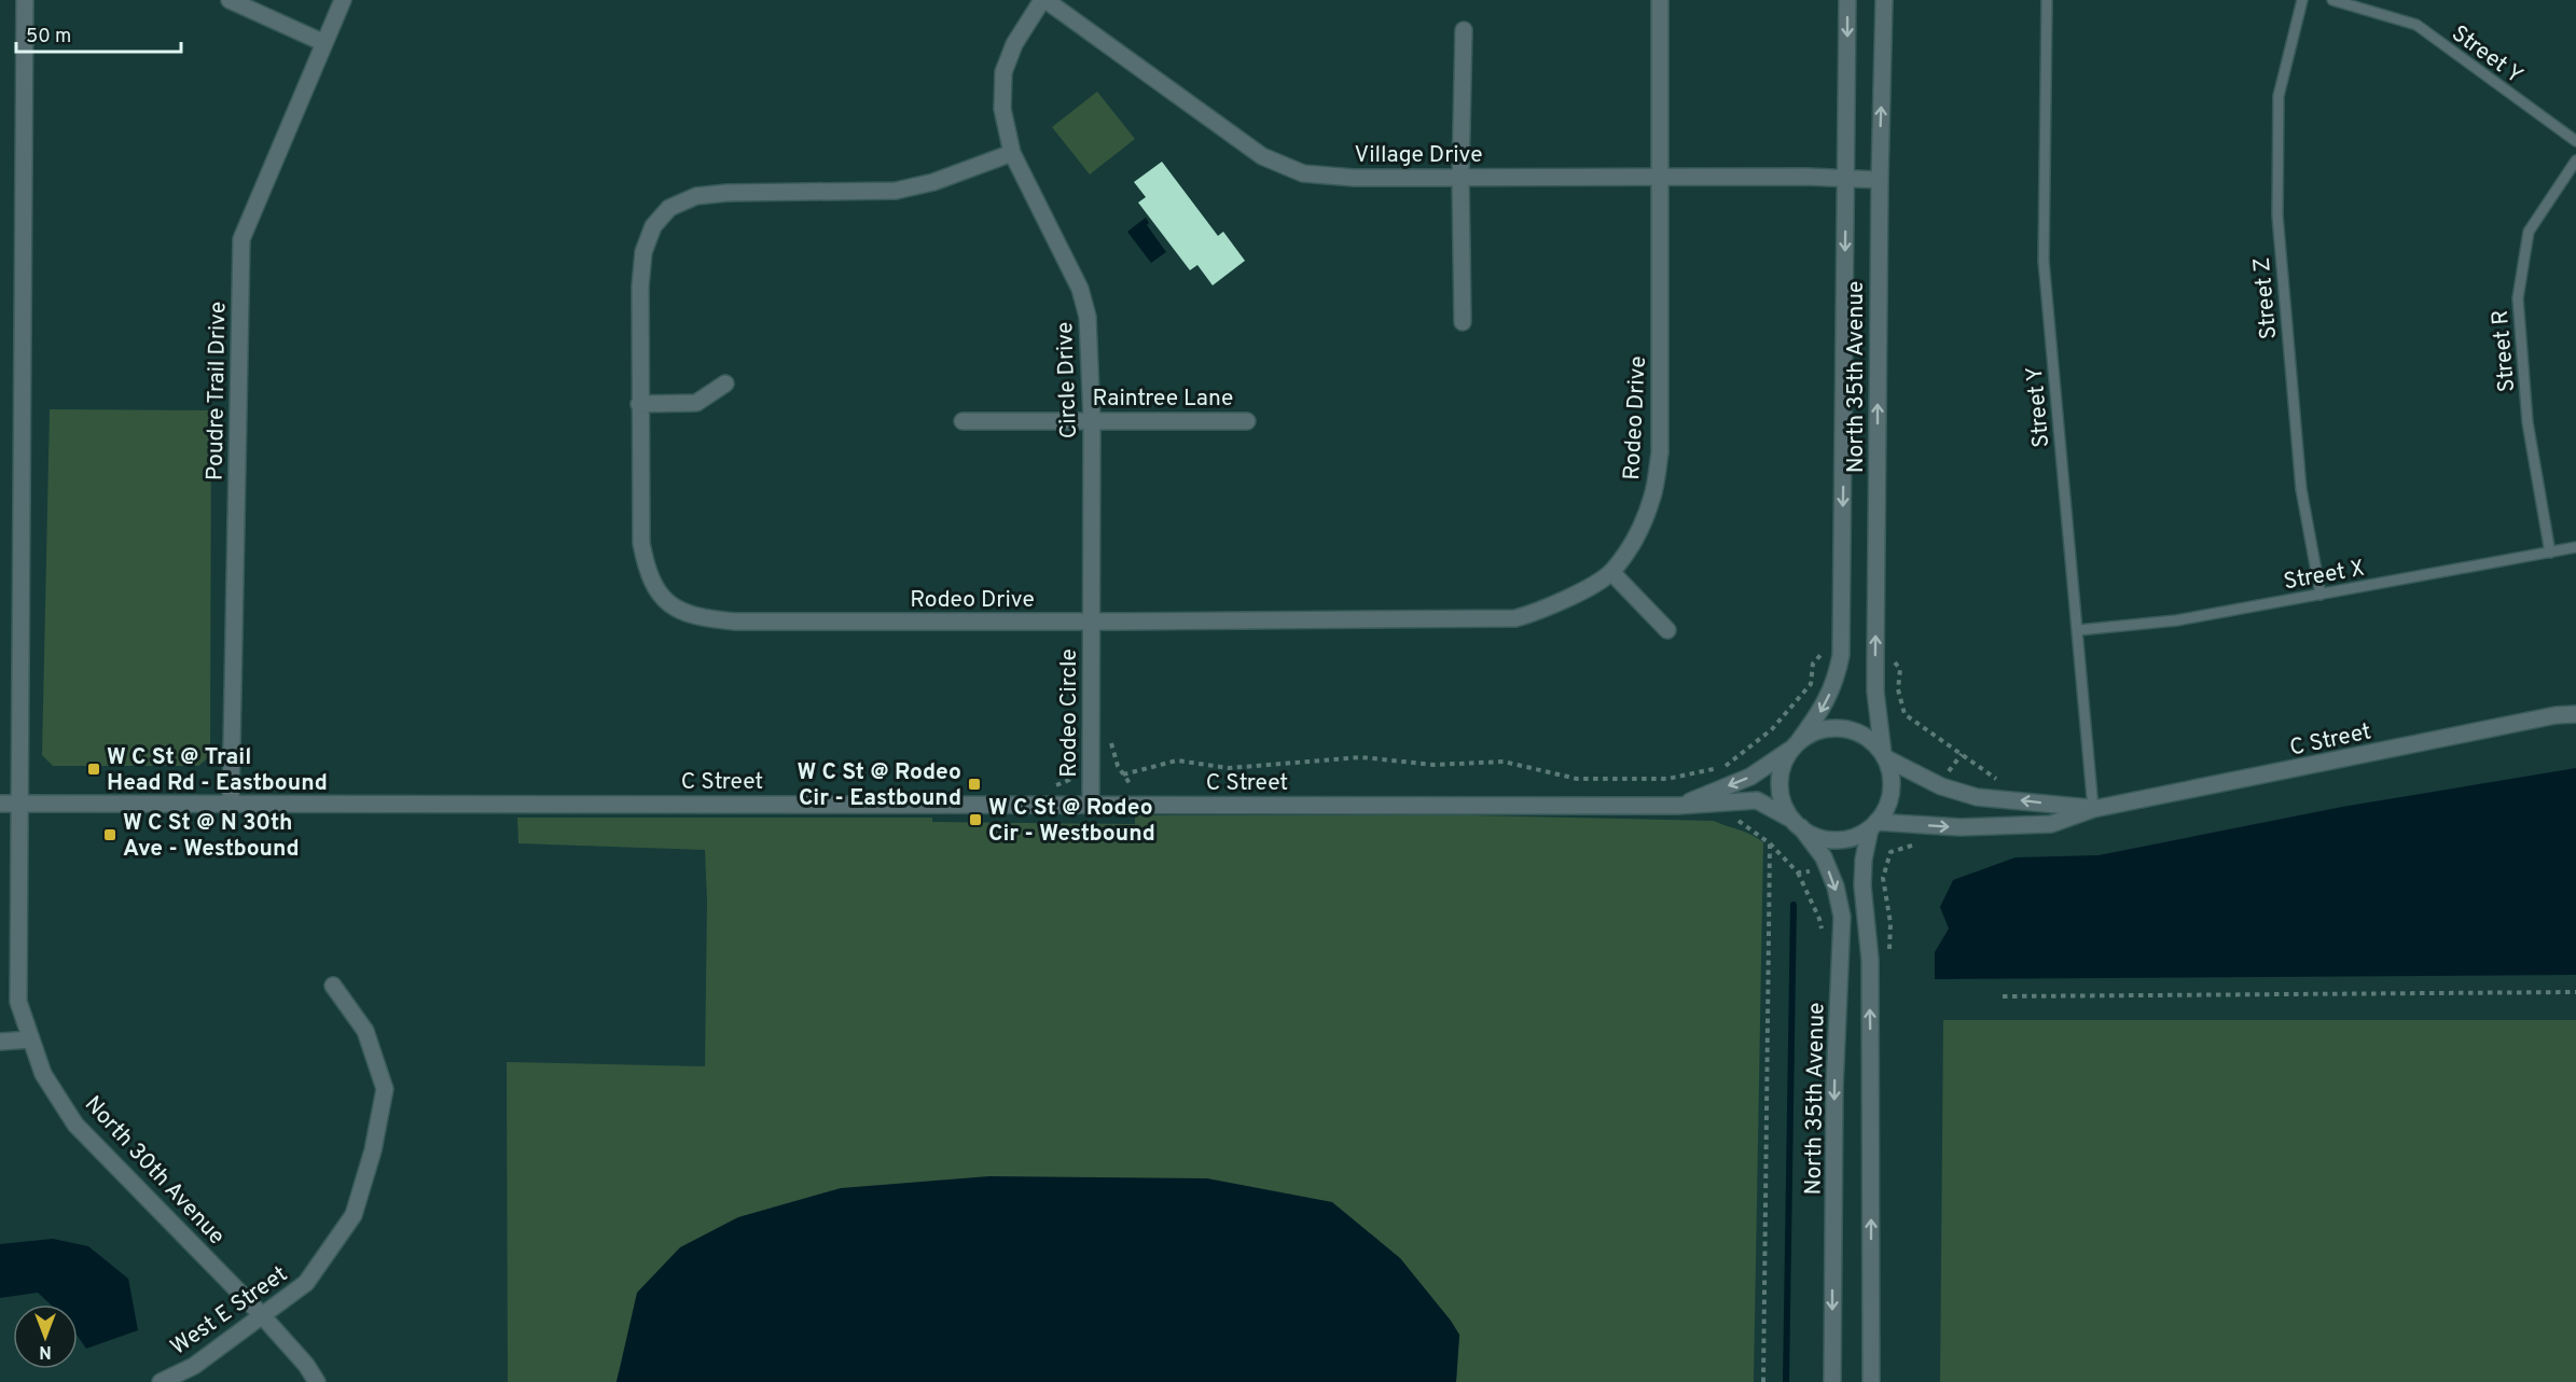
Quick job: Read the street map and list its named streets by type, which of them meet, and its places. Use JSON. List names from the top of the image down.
{
  "streets": {
    "street": [
      "Village Drive",
      "North 35th Avenue",
      "Circle Drive",
      "Poudre Trail Drive",
      "Raintree Lane",
      "Rodeo Drive",
      "Rodeo Circle",
      "C Street",
      "North 30th Avenue",
      "West E Street"
    ],
    "lane": [
      "Street Y",
      "Street Z",
      "Street R",
      "Street X"
    ]
  },
  "crossings": [
    ["Street Y", "Street X"],
    ["Street Y", "C Street"],
    ["Village Drive", "North 35th Avenue"],
    ["Village Drive", "Rodeo Drive"],
    ["Street Z", "Street X"],
    ["Street R", "Street X"],
    ["North 35th Avenue", "C Street"],
    ["Circle Drive", "Raintree Lane"],
    ["Circle Drive", "Rodeo Drive"],
    ["Circle Drive", "Rodeo Circle"],
    ["Poudre Trail Drive", "C Street"],
    ["Rodeo Drive", "Rodeo Circle"],
    ["Rodeo Circle", "C Street"],
    ["C Street", "North 30th Avenue"],
    ["North 30th Avenue", "West E Street"]
  ],
  "places": {
    "transit": [
      "W C St @ Trail Head Rd - Eastbound",
      "W C St @ Rodeo Cir - Eastbound",
      "W C St @ Rodeo Cir - Westbound",
      "W C St @ N 30th Ave - Westbound"
    ]
  },
  "scale_bar": "50 m",
  "north": "bottom"
}
